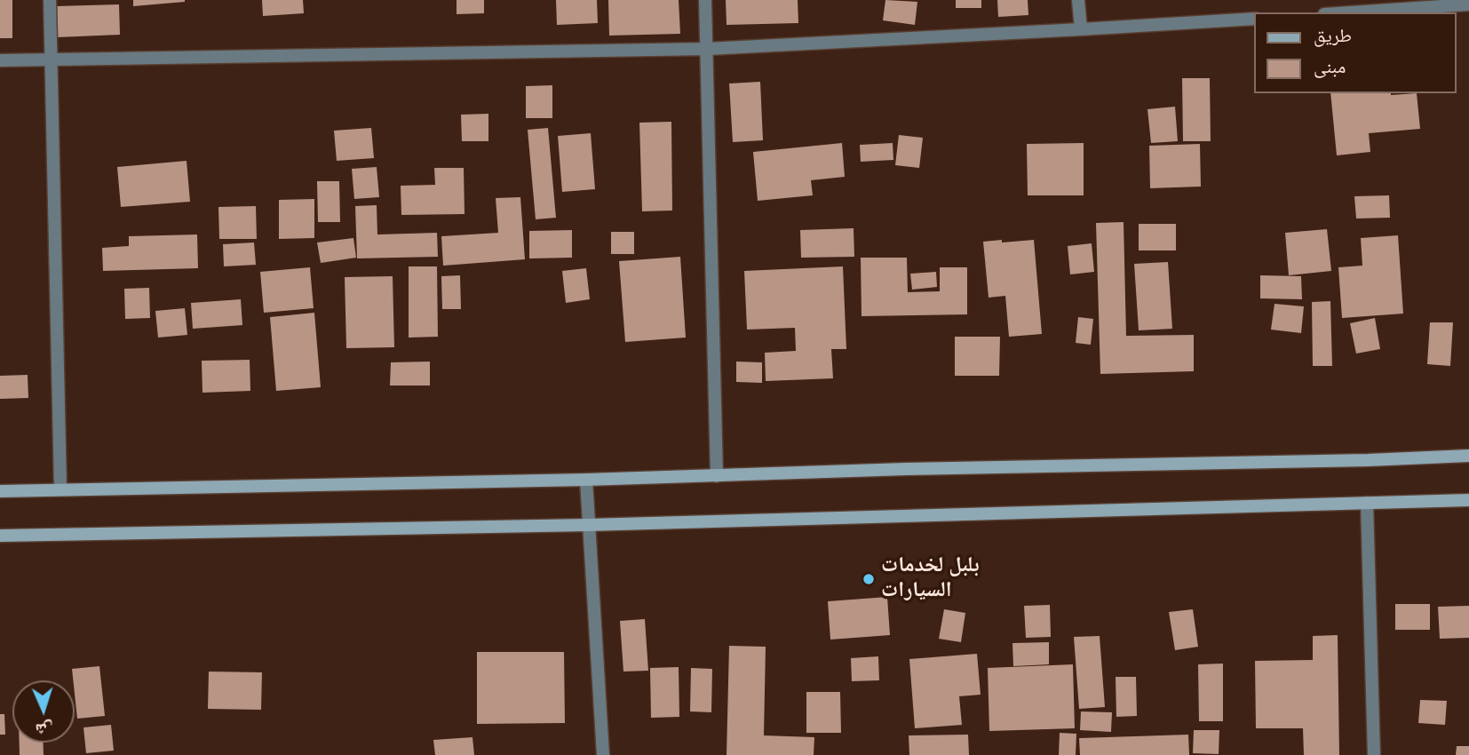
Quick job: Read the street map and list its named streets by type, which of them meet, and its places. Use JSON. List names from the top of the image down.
{
  "places": ["بلبل لخدمات السيارات"],
  "legend": ["طريق", "مبنى"],
  "north": "bottom"
}
